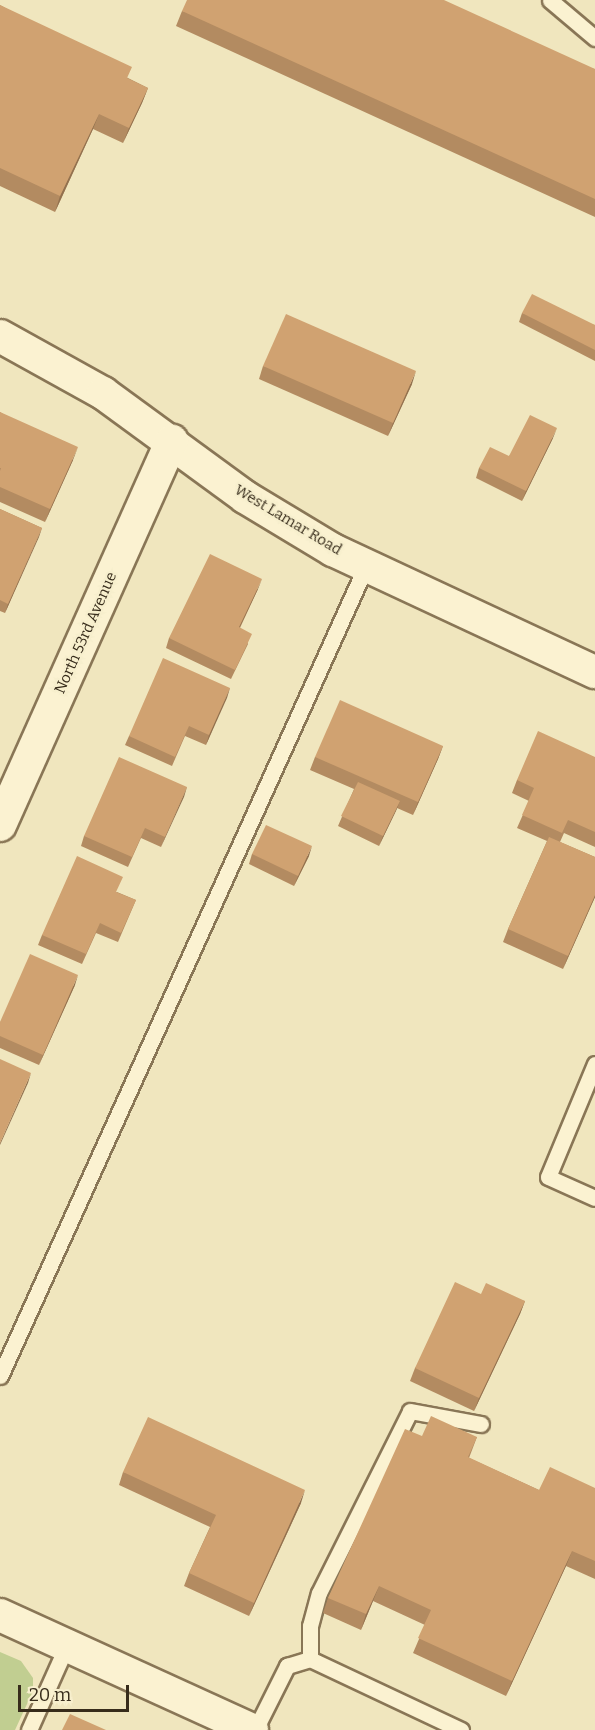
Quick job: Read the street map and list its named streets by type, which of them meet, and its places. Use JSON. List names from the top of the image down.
{
  "streets": {
    "street": ["West Lamar Road", "North 53rd Avenue"]
  },
  "crossings": [
    ["West Lamar Road", "North 53rd Avenue"]
  ],
  "scale_bar": "20 m"
}
